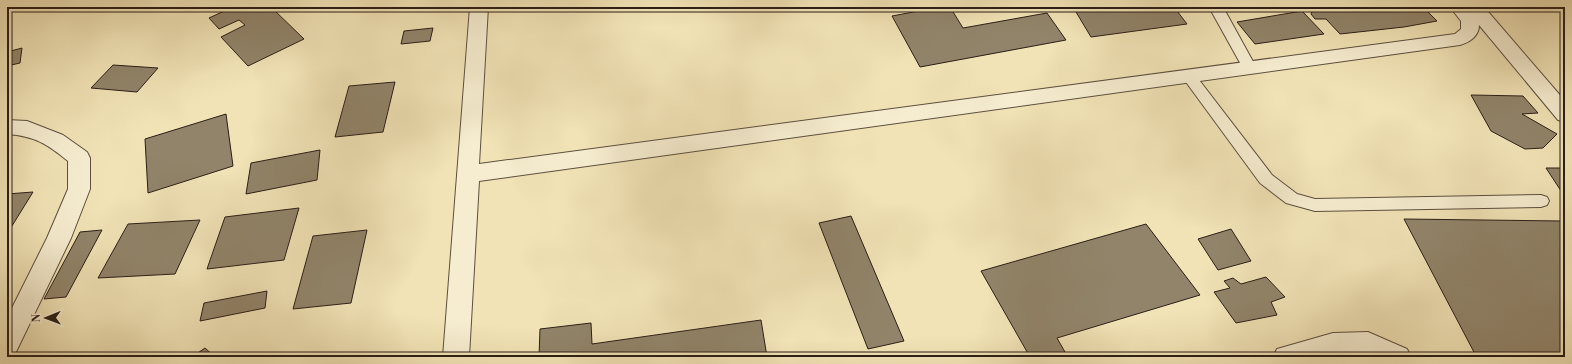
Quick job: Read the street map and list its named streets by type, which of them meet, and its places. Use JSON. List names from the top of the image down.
{
  "north": "left"
}
